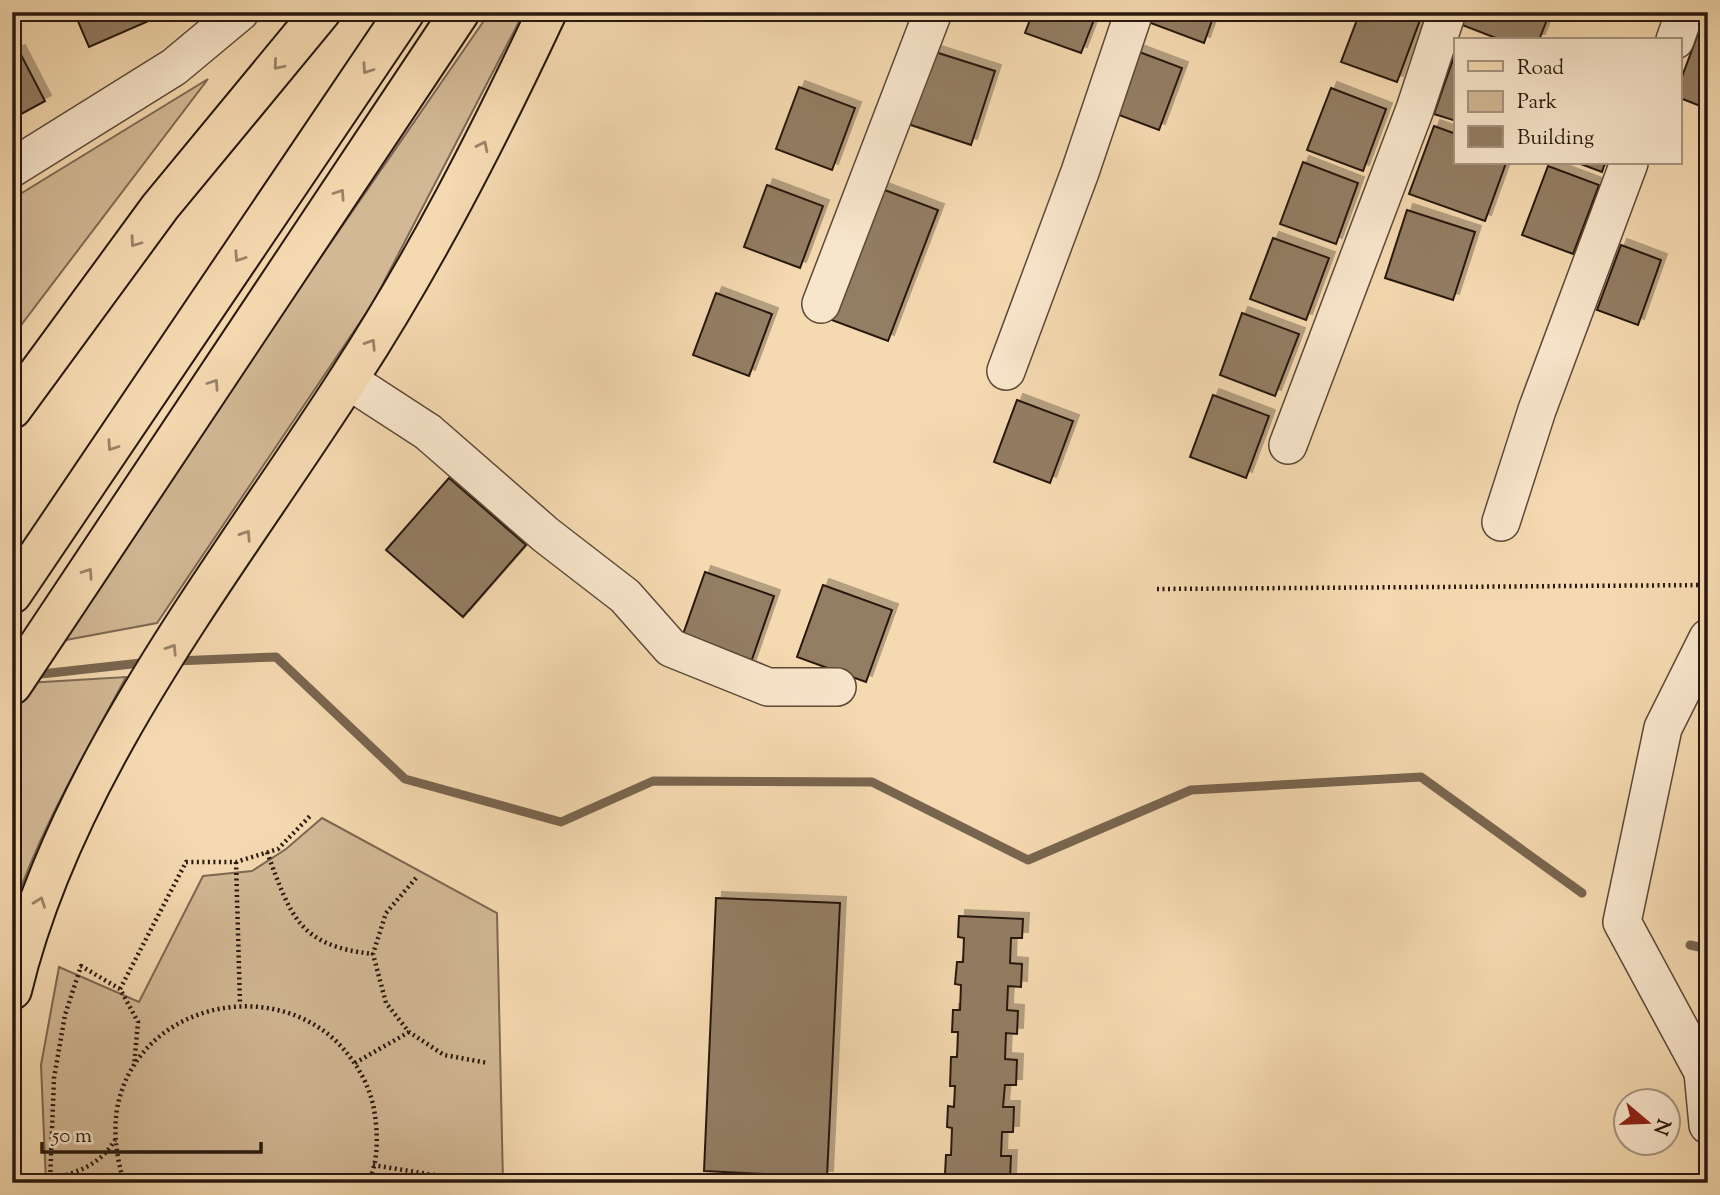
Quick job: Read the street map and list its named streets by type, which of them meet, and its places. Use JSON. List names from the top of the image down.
{
  "legend": ["Road", "Park", "Building"],
  "scale_bar": "50 m",
  "north": "right"
}
